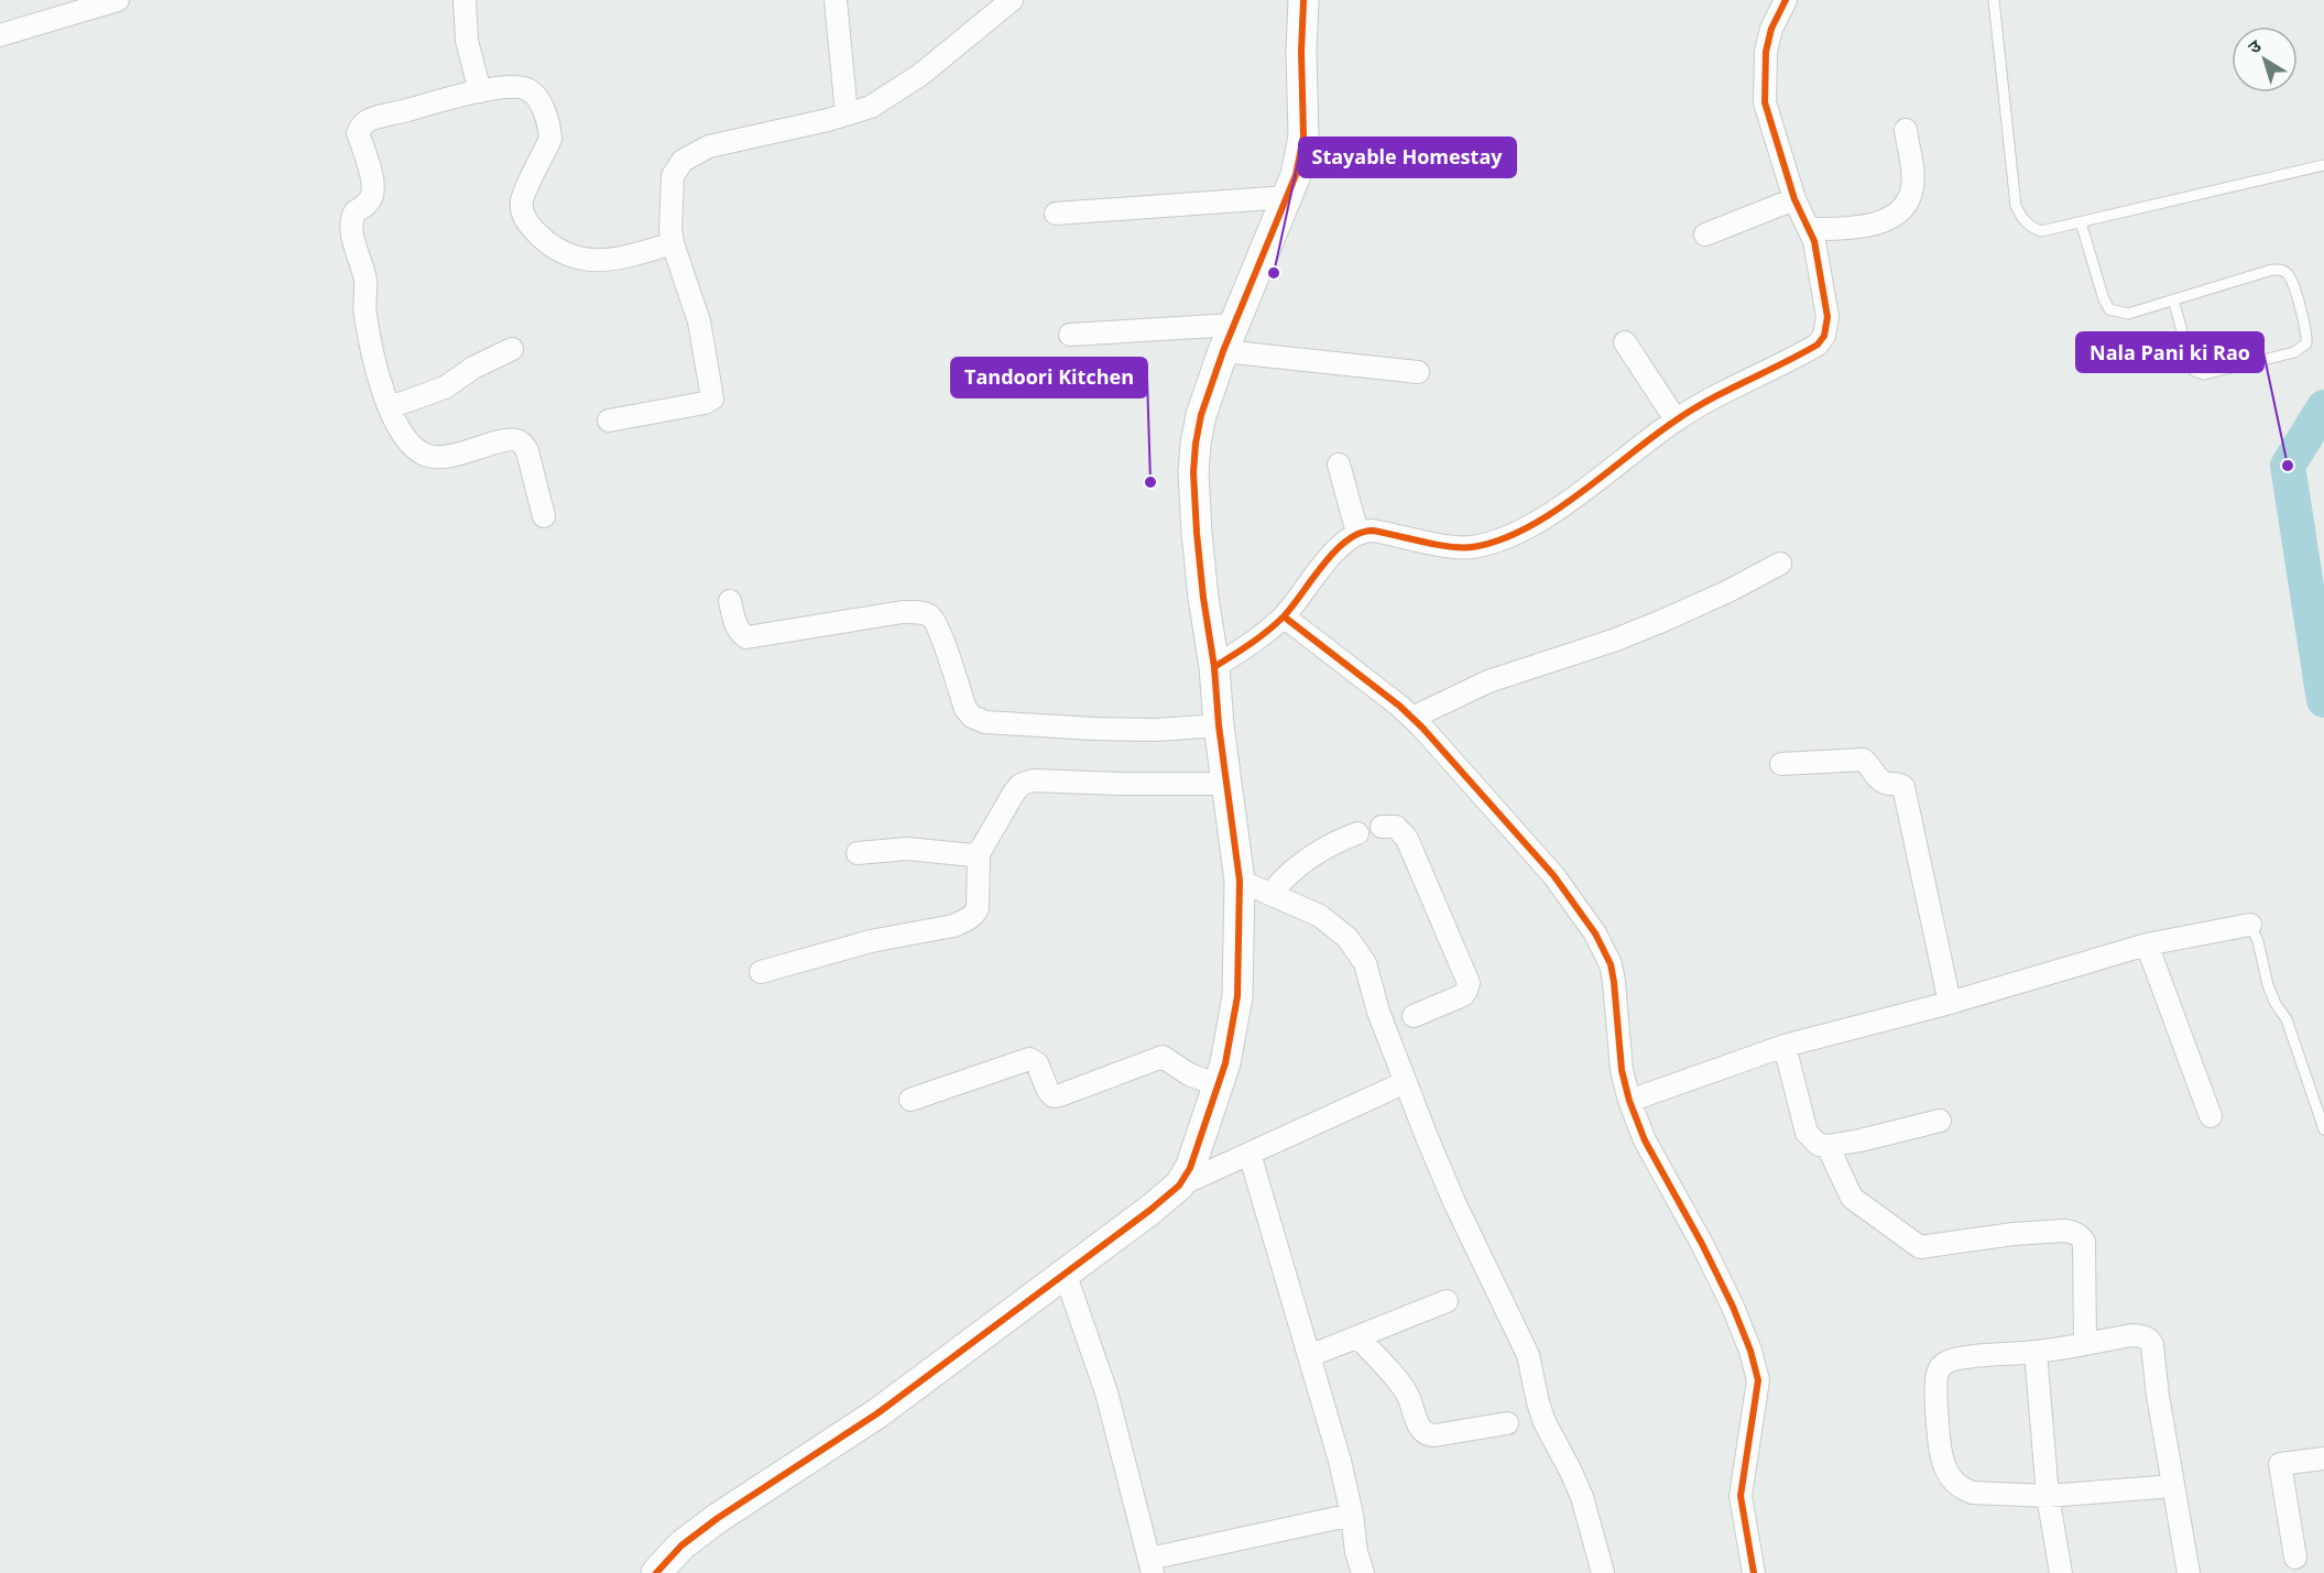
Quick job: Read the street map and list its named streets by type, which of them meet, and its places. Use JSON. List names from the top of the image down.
{
  "places": ["Stayable Homestay", "Nala Pani ki Rao", "Tandoori Kitchen"],
  "north": "top left"
}
